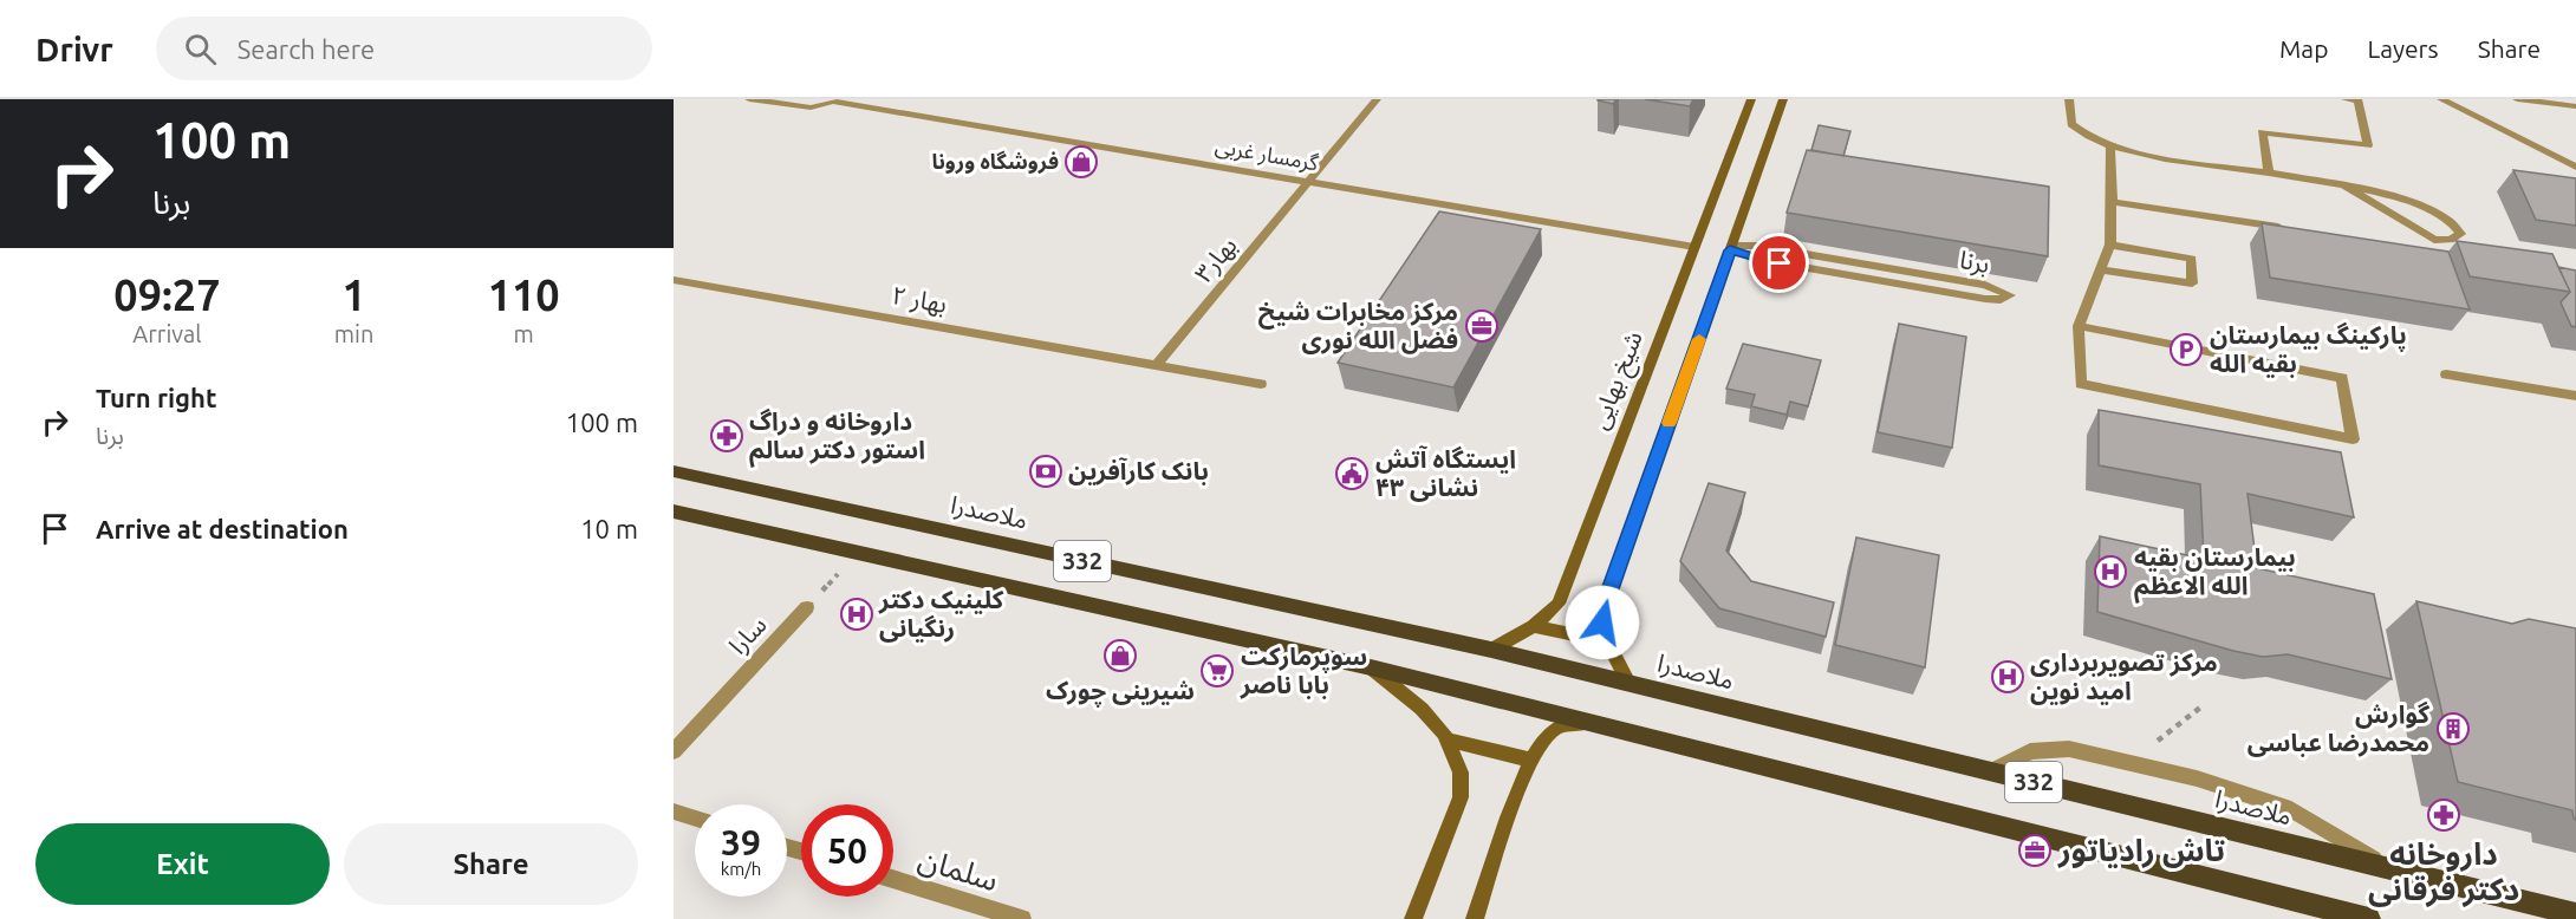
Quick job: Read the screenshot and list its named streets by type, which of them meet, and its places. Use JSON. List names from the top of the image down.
{
  "streets": {
    "main road": ["شیخ بهایی", "ملاصدرا", "332"],
    "street": [
      "گرمسار غربی",
      "بهار۳",
      "برنا",
      "بهار ۲",
      "سارا",
      "سلمان"
    ]
  },
  "crossings": [
    ["گرمسار غربی", "بهار۳"],
    ["گرمسار غربی", "شیخ بهایی"],
    ["بهار۳", "بهار ۲"],
    ["شیخ بهایی", "ملاصدرا"]
  ],
  "places": {
    "shop": ["فروشگاه ورونا", "شیرینی چورک"],
    "office": ["مرکز مخابرات شیخ فضل الله نوری", "تاش رادیاتور"],
    "parking": ["پارکینگ بیمارستان بقیه الله"],
    "pharmacy": ["داروخانه و دراگ استور دکتر سالم", "داروخانه دکتر فرقانی"],
    "bank": ["بانک کارآفرین"],
    "public building": ["ایستگاه آتش نشانی ۴۳"],
    "hospital": ["بیمارستان بقیه الله الاعظم", "کلینیک دکتر رنگیانی", "مرکز تصویربرداری امید نوین"],
    "supermarket": ["سوپرمارکت بابا ناصر"],
    "building": ["گوارش محمدرضا عباسی"]
  },
  "page": {
    "header": "Drivr",
    "search": "Search here",
    "nav": ["Map", "Layers", "Share"],
    "turn": ["100 m", "برنا"],
    "eta": [
      "09:27",
      "Arrival",
      "1",
      "min",
      "110",
      "m"
    ],
    "list": [
      {
        "name": "Turn right",
        "note": "برنا",
        "value": "100 m"
      },
      {
        "name": "Arrive at destination",
        "value": "10 m"
      }
    ],
    "speed": "39 km/h",
    "limit": "50",
    "buttons": ["Exit", "Share"]
  }
}
